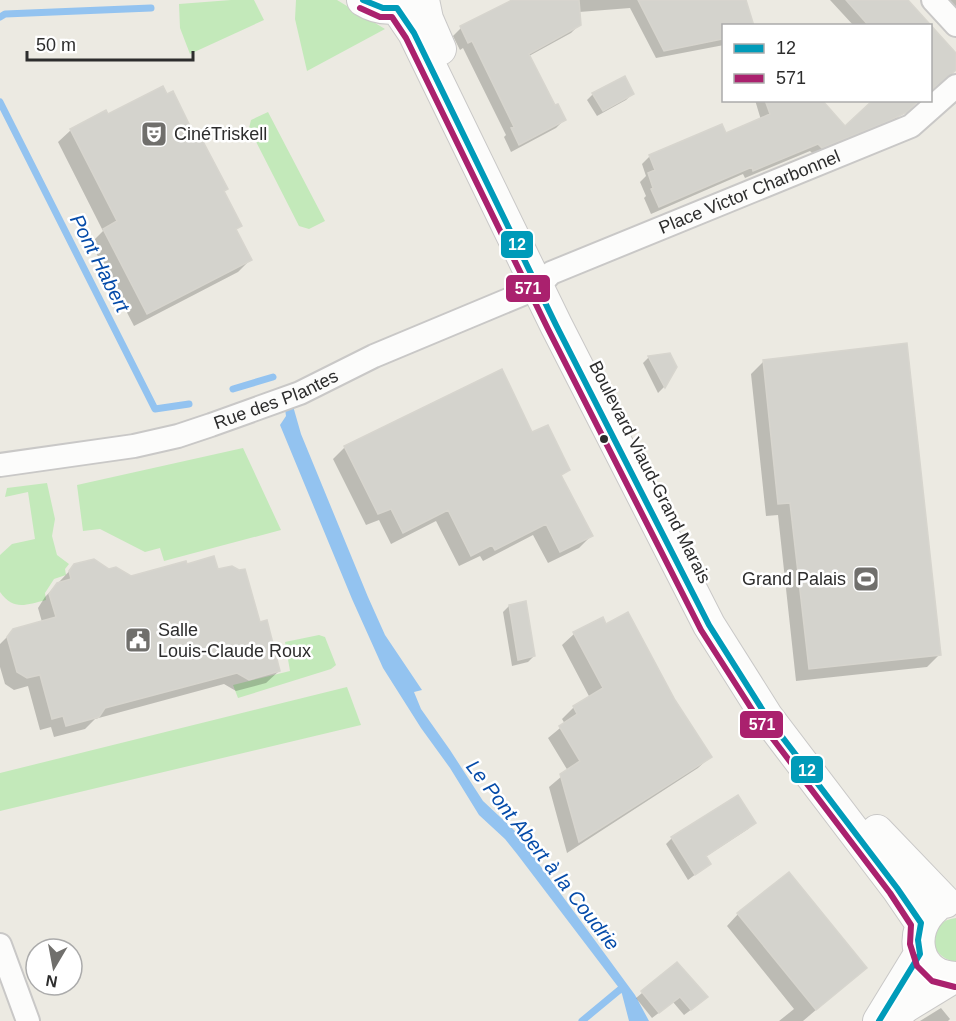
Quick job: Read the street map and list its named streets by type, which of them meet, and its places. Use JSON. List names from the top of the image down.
{
  "streets": {
    "main road": ["Boulevard Viaud-Grand Marais"],
    "street": ["Place Victor Charbonnel", "Rue des Plantes"]
  },
  "crossings": [
    ["Place Victor Charbonnel", "Rue des Plantes"],
    ["Place Victor Charbonnel", "Boulevard Viaud-Grand Marais"],
    ["Rue des Plantes", "Boulevard Viaud-Grand Marais"]
  ],
  "water": ["Pont Habert", "Le Pont Abert à la Coudrie"],
  "places": {
    "theatre": ["CinéTriskell"],
    "sports": ["Grand Palais"],
    "public building": ["Salle Louis-Claude Roux"]
  },
  "lines": ["transit line 12", "transit line 571"],
  "legend": ["12", "571"],
  "scale_bar": "50 m",
  "north": "bottom"
}
